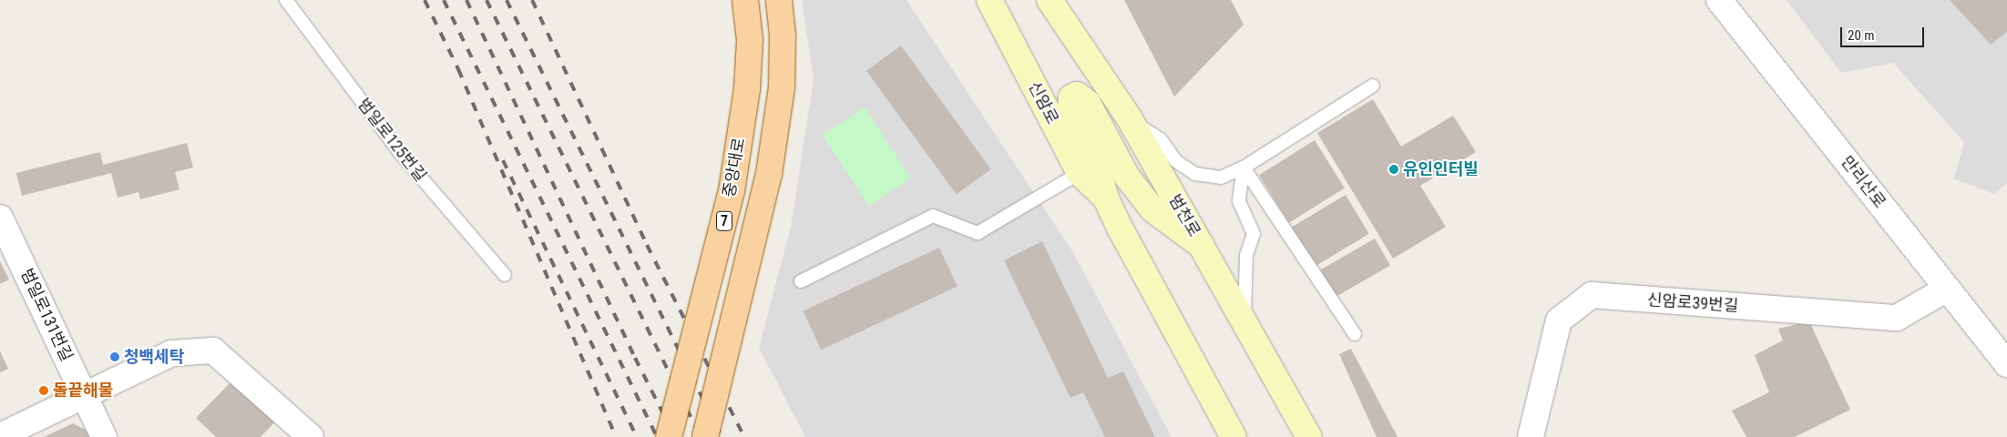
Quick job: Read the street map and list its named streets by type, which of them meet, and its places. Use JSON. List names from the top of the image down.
{
  "streets": {
    "main road": [
      "신암로",
      "중앙대로",
      "범천로",
      "7"
    ],
    "street": ["만리산로", "신암로39번길", "범일로131번길"],
    "lane": ["범일로125번길"]
  },
  "crossings": [
    ["만리산로", "신암로39번길"]
  ],
  "places": ["유인인터빌", "청백세탁", "돌끝해물"],
  "scale_bar": "20 m"
}
